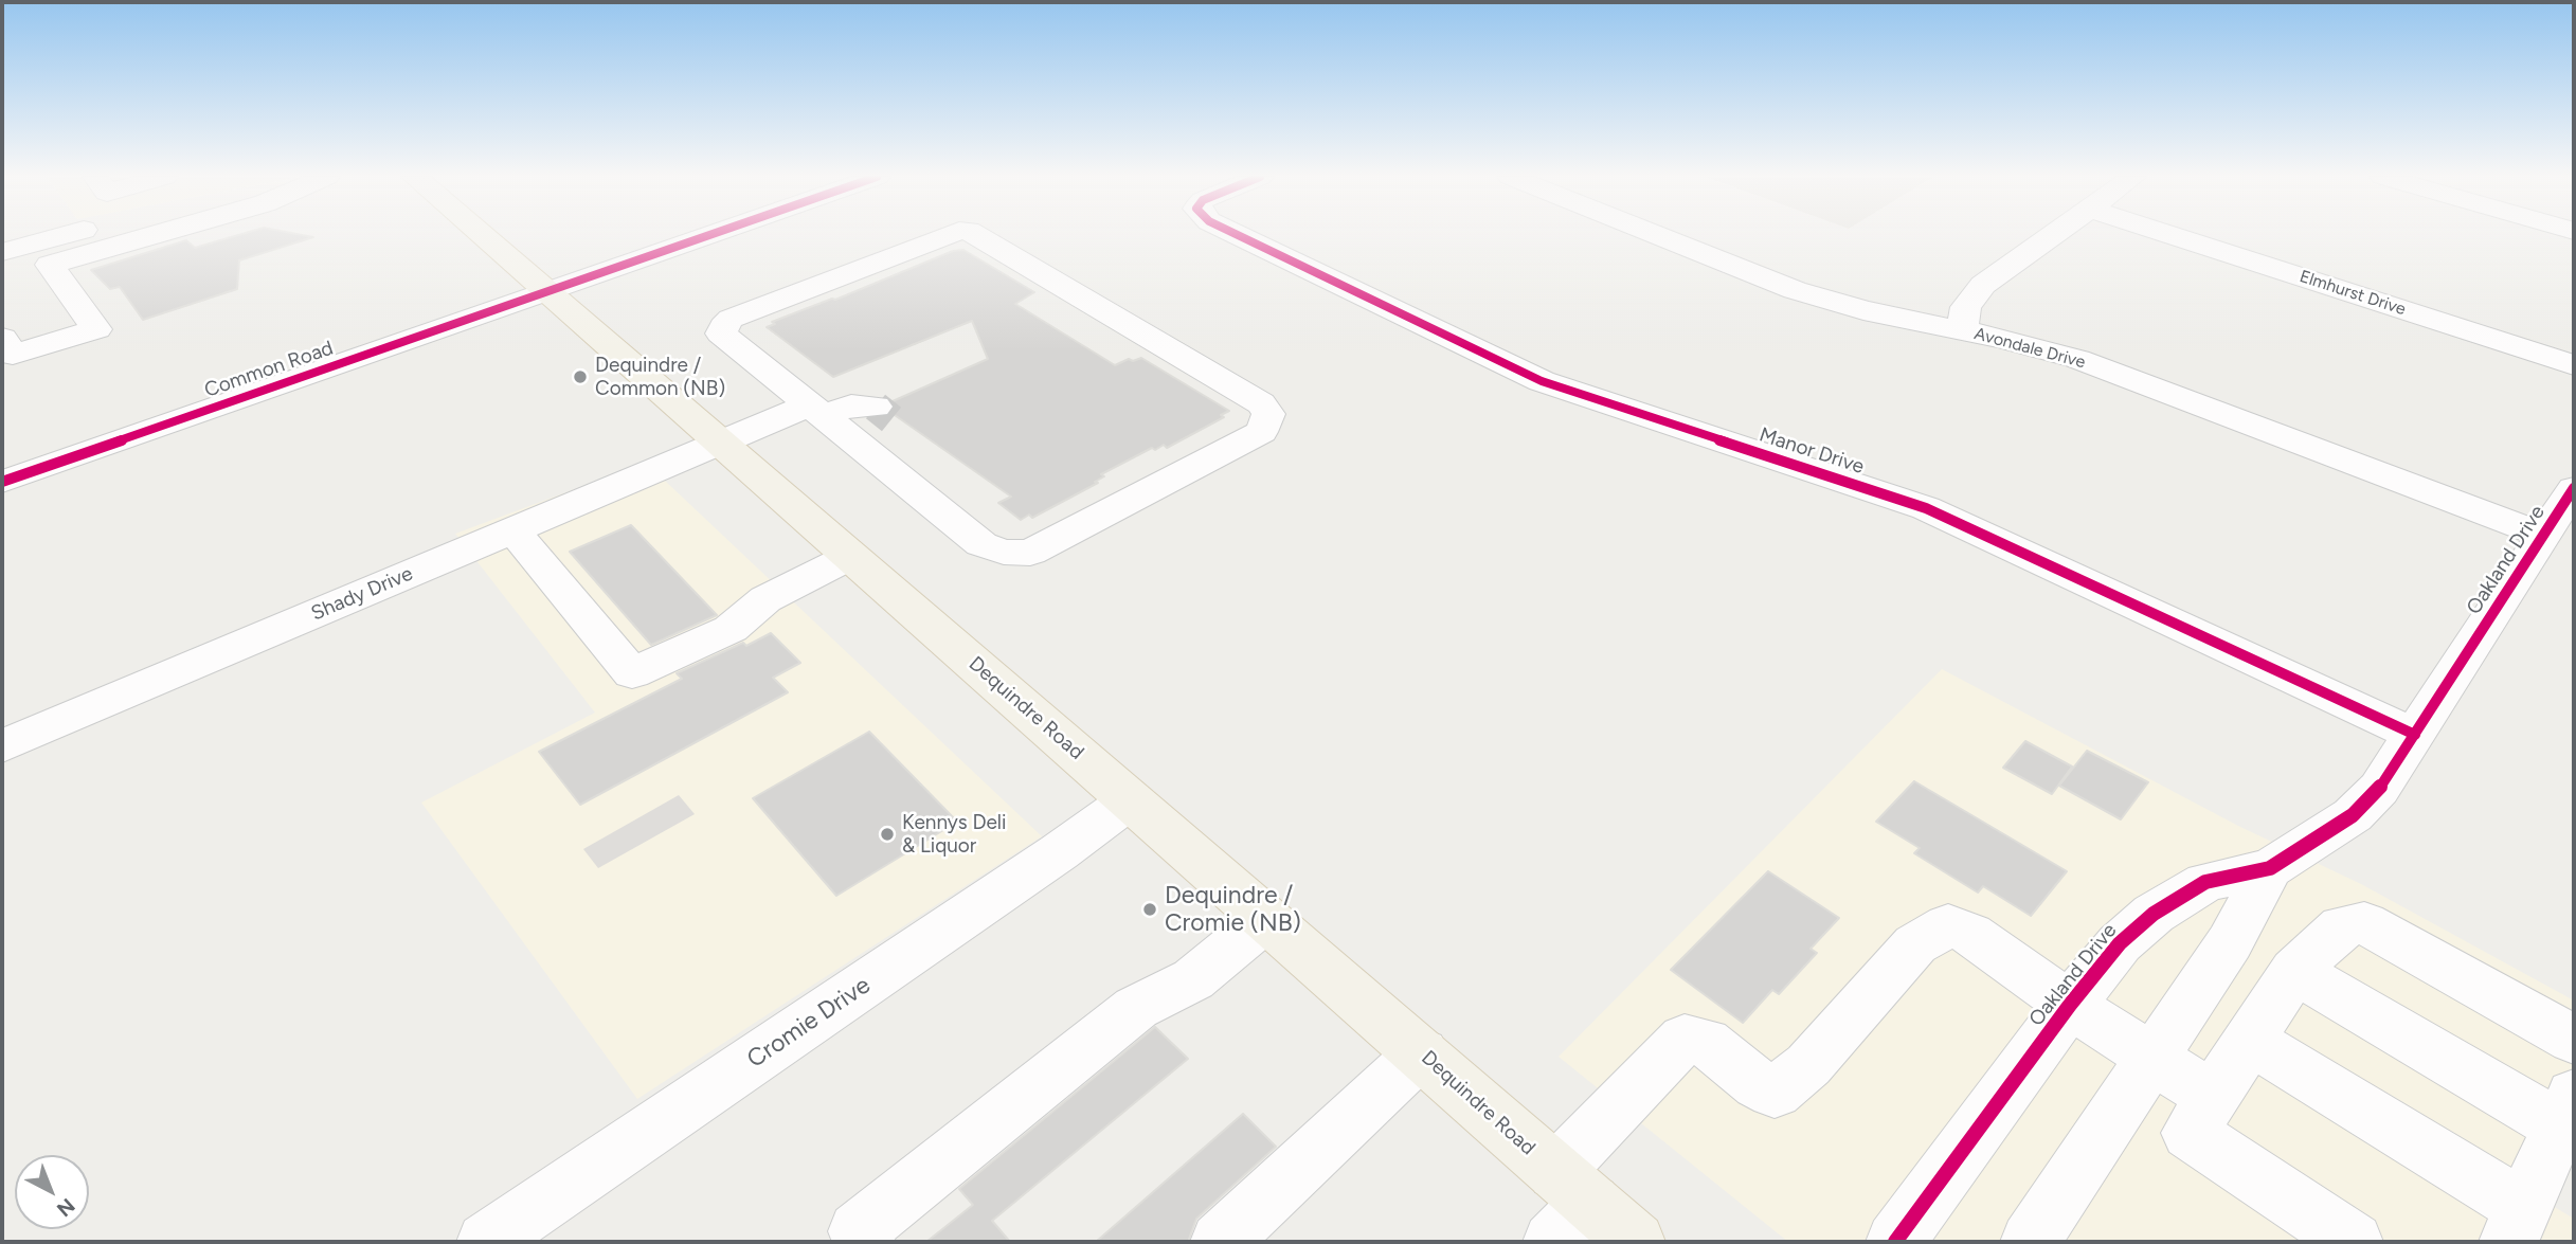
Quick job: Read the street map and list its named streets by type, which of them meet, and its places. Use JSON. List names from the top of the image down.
{
  "streets": {
    "main road": ["Dequindre Road"],
    "street": [
      "Elmhurst Drive",
      "Avondale Drive",
      "Common Road",
      "Manor Drive",
      "Oakland Drive",
      "Shady Drive",
      "Cromie Drive"
    ]
  },
  "crossings": [
    ["Avondale Drive", "Oakland Drive"],
    ["Common Road", "Dequindre Road"],
    ["Manor Drive", "Oakland Drive"],
    ["Shady Drive", "Dequindre Road"],
    ["Dequindre Road", "Cromie Drive"]
  ],
  "places": ["Dequindre / Common (NB)", "Kennys Deli & Liquor", "Dequindre / Cromie (NB)"],
  "north": "bottom right"
}
